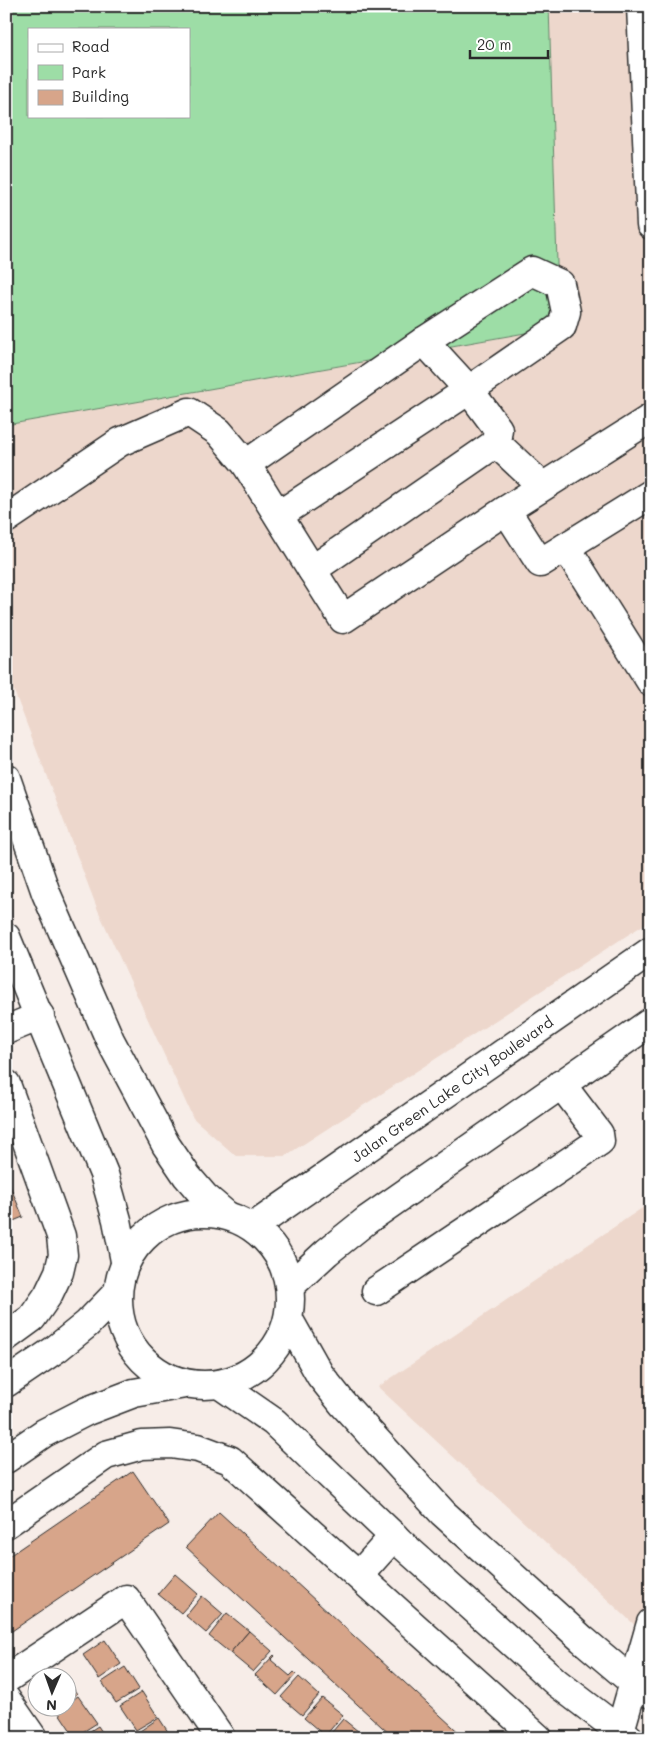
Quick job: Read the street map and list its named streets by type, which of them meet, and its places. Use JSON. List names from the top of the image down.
{
  "streets": {
    "street": ["Jalan Green Lake City Boulevard"]
  },
  "legend": ["Road", "Park", "Building"],
  "scale_bar": "20 m",
  "north": "bottom"
}
